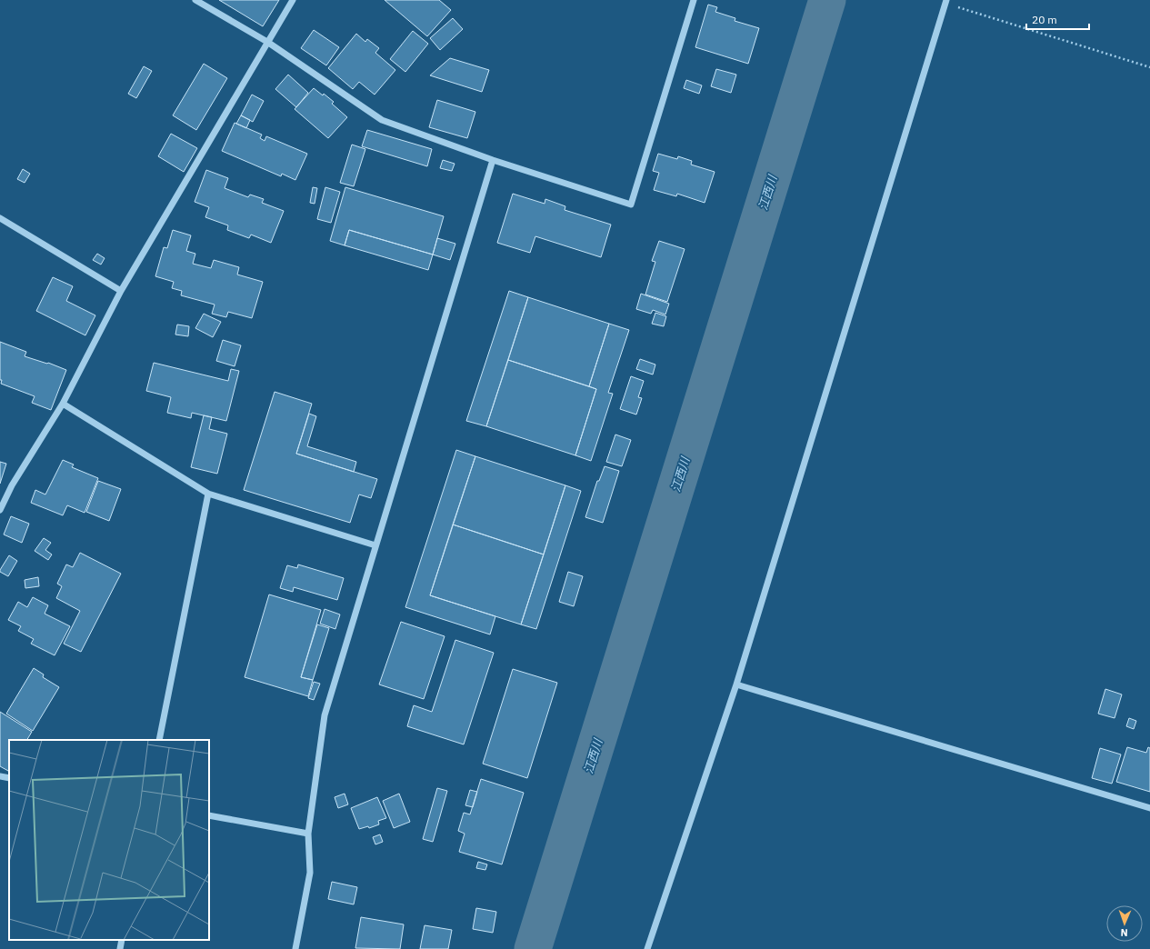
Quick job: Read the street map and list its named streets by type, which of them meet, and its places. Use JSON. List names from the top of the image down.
{
  "water": ["江西川"],
  "scale_bar": "20 m",
  "north": "bottom"
}
